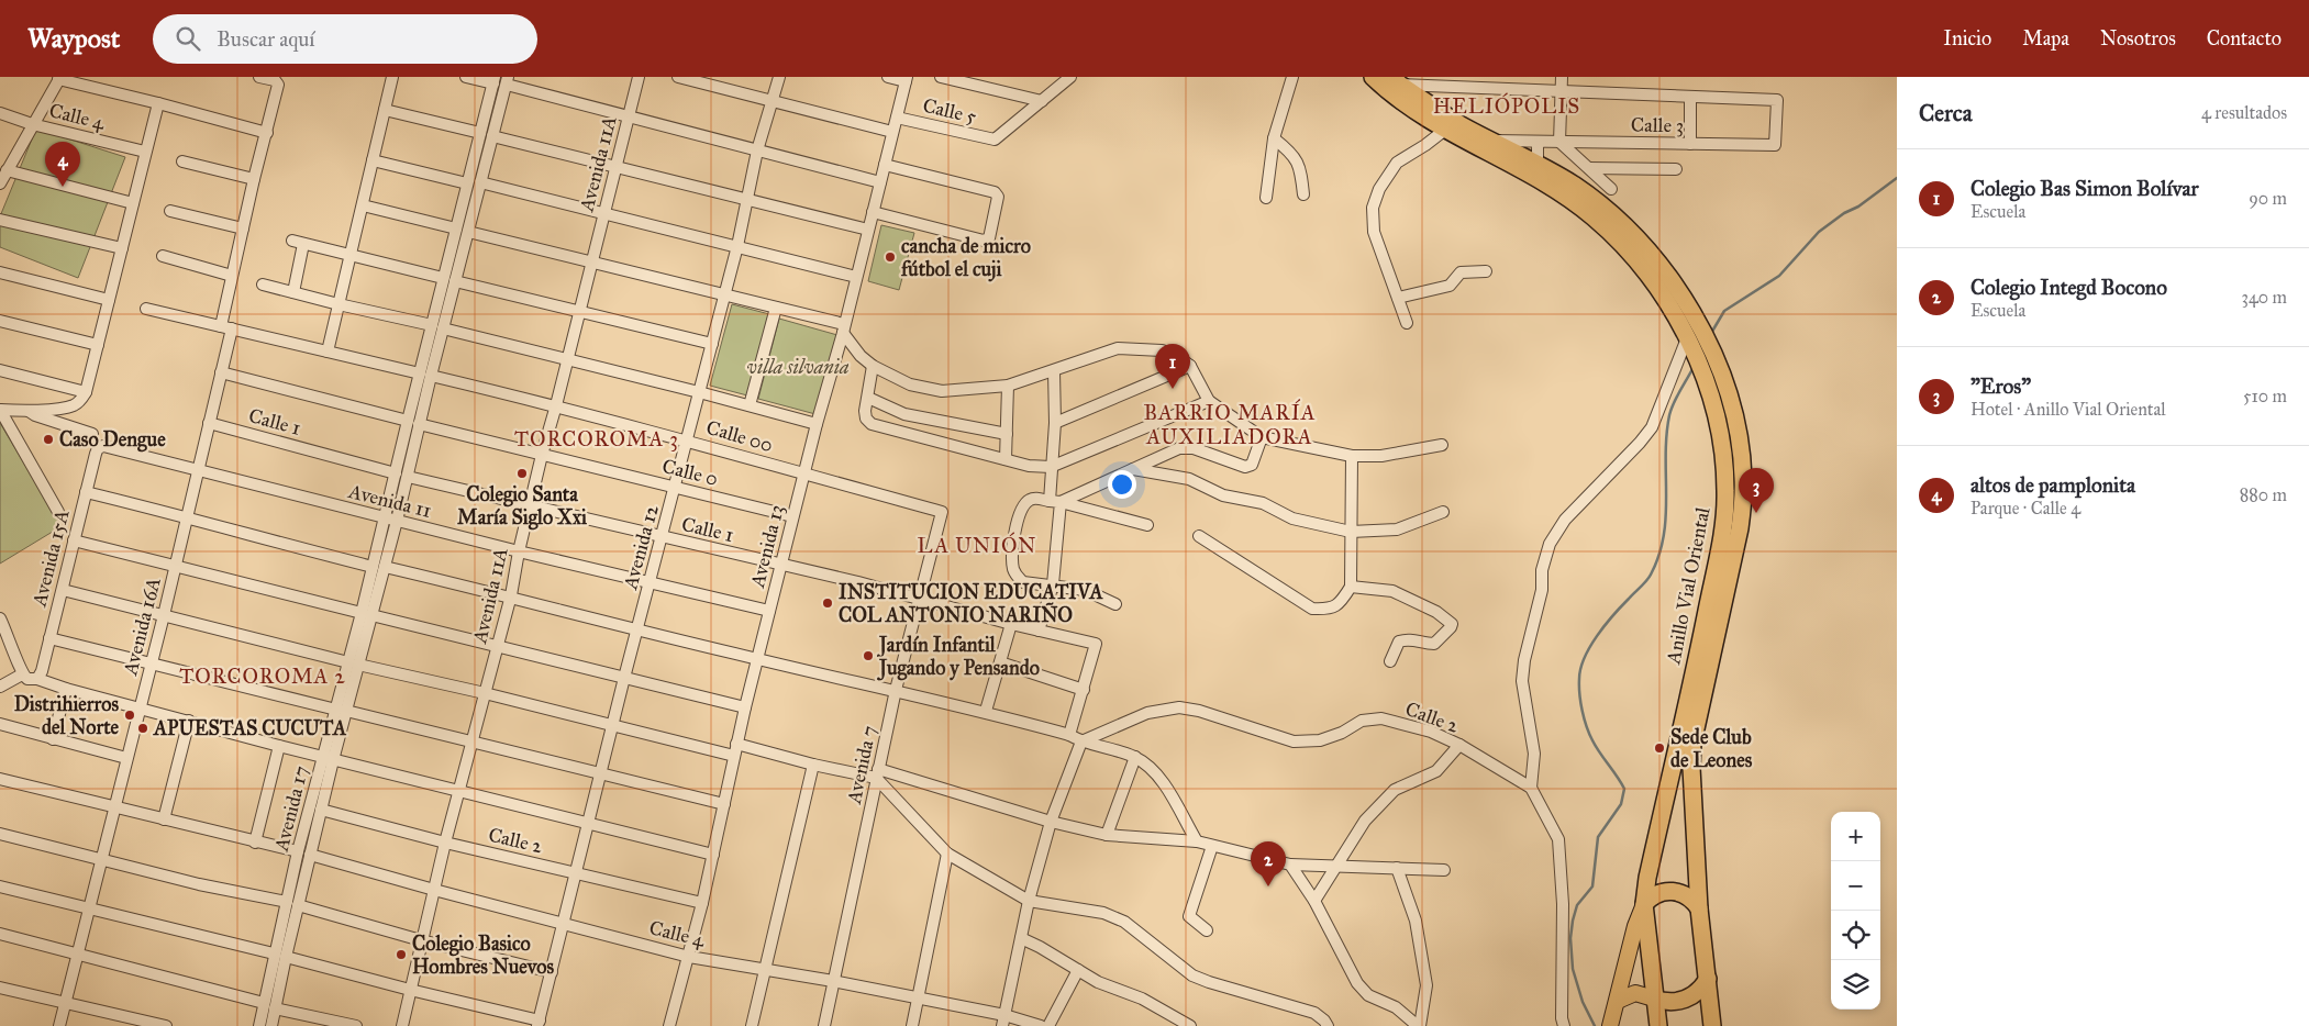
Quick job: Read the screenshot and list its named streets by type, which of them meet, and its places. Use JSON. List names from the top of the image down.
{
  "streets": {
    "highway": ["Anillo Vial Oriental"],
    "street": [
      "Calle 5",
      "Calle 4",
      "Calle 3",
      "Avenida 11A",
      "Calle 1",
      "Calle 00",
      "Calle 0",
      "Avenida 11",
      "Avenida 13",
      "Avenida 12",
      "Avenida 15A",
      "Avenida 16A",
      "Calle 2",
      "Avenida 7",
      "Avenida 17"
    ]
  },
  "crossings": [
    ["Calle 5", "Avenida 13"],
    ["Calle 4", "Avenida 11A"],
    ["Calle 4", "Avenida 13"],
    ["Calle 4", "Avenida 12"],
    ["Calle 4", "Avenida 7"],
    ["Calle 4", "Avenida 17"],
    ["Calle 3", "Anillo Vial Oriental"],
    ["Avenida 11A", "Calle 1"],
    ["Avenida 11A", "Calle 00"],
    ["Avenida 11A", "Calle 0"],
    ["Avenida 11A", "Avenida 11"],
    ["Avenida 11A", "Calle 2"],
    ["Calle 1", "Avenida 11"],
    ["Calle 1", "Avenida 13"],
    ["Calle 1", "Avenida 12"],
    ["Calle 1", "Avenida 16A"],
    ["Calle 1", "Avenida 7"],
    ["Calle 1", "Avenida 17"],
    ["Calle 00", "Avenida 11"],
    ["Calle 00", "Avenida 13"],
    ["Calle 00", "Avenida 12"],
    ["Calle 00", "Avenida 16A"],
    ["Calle 00", "Avenida 7"],
    ["Calle 0", "Avenida 11"],
    ["Calle 0", "Avenida 13"],
    ["Calle 0", "Avenida 12"],
    ["Avenida 11", "Avenida 13"],
    ["Avenida 11", "Avenida 12"],
    ["Avenida 11", "Avenida 15A"],
    ["Avenida 11", "Avenida 16A"],
    ["Avenida 11", "Avenida 17"],
    ["Avenida 13", "Calle 2"],
    ["Avenida 12", "Calle 2"],
    ["Calle 2", "Avenida 17"]
  ],
  "districts": [
    "HELIÓPOLIS",
    "BARRIO MARÍA AUXILIADORA",
    "TORCOROMA 3",
    "LA UNIÓN",
    "TORCOROMA 2"
  ],
  "parks": ["villa silvania"],
  "places": [
    "cancha de micro fútbol el cuji",
    "Caso Dengue",
    "Colegio Santa María Siglo Xxi",
    "INSTITUCION EDUCATIVA COL ANTONIO NARIÑO",
    "Jardín Infantil Jugando y Pensando",
    "Distrihierros del Norte",
    "APUESTAS CUCUTA",
    "Sede Club de Leones",
    "Colegio Basico Hombres Nuevos"
  ],
  "page": {
    "header": "Waypost",
    "search": "Buscar aquí",
    "nav": [
      "Inicio",
      "Mapa",
      "Nosotros",
      "Contacto"
    ],
    "heading": ["Cerca", "4 resultados"],
    "pins": [
      "4",
      "1",
      "3",
      "2"
    ],
    "list": [
      {
        "mark": "1",
        "name": "Colegio Bas Simon Bolívar",
        "note": "Escuela",
        "value": "90 m"
      },
      {
        "mark": "2",
        "name": "Colegio Integd Bocono",
        "note": "Escuela",
        "value": "340 m"
      },
      {
        "mark": "3",
        "name": "\"Eros\"",
        "note": "Hotel · Anillo Vial Oriental",
        "value": "510 m"
      },
      {
        "mark": "4",
        "name": "altos de pamplonita",
        "note": "Parque · Calle 4",
        "value": "880 m"
      }
    ],
    "map_buttons": ["+", "−"]
  }
}
